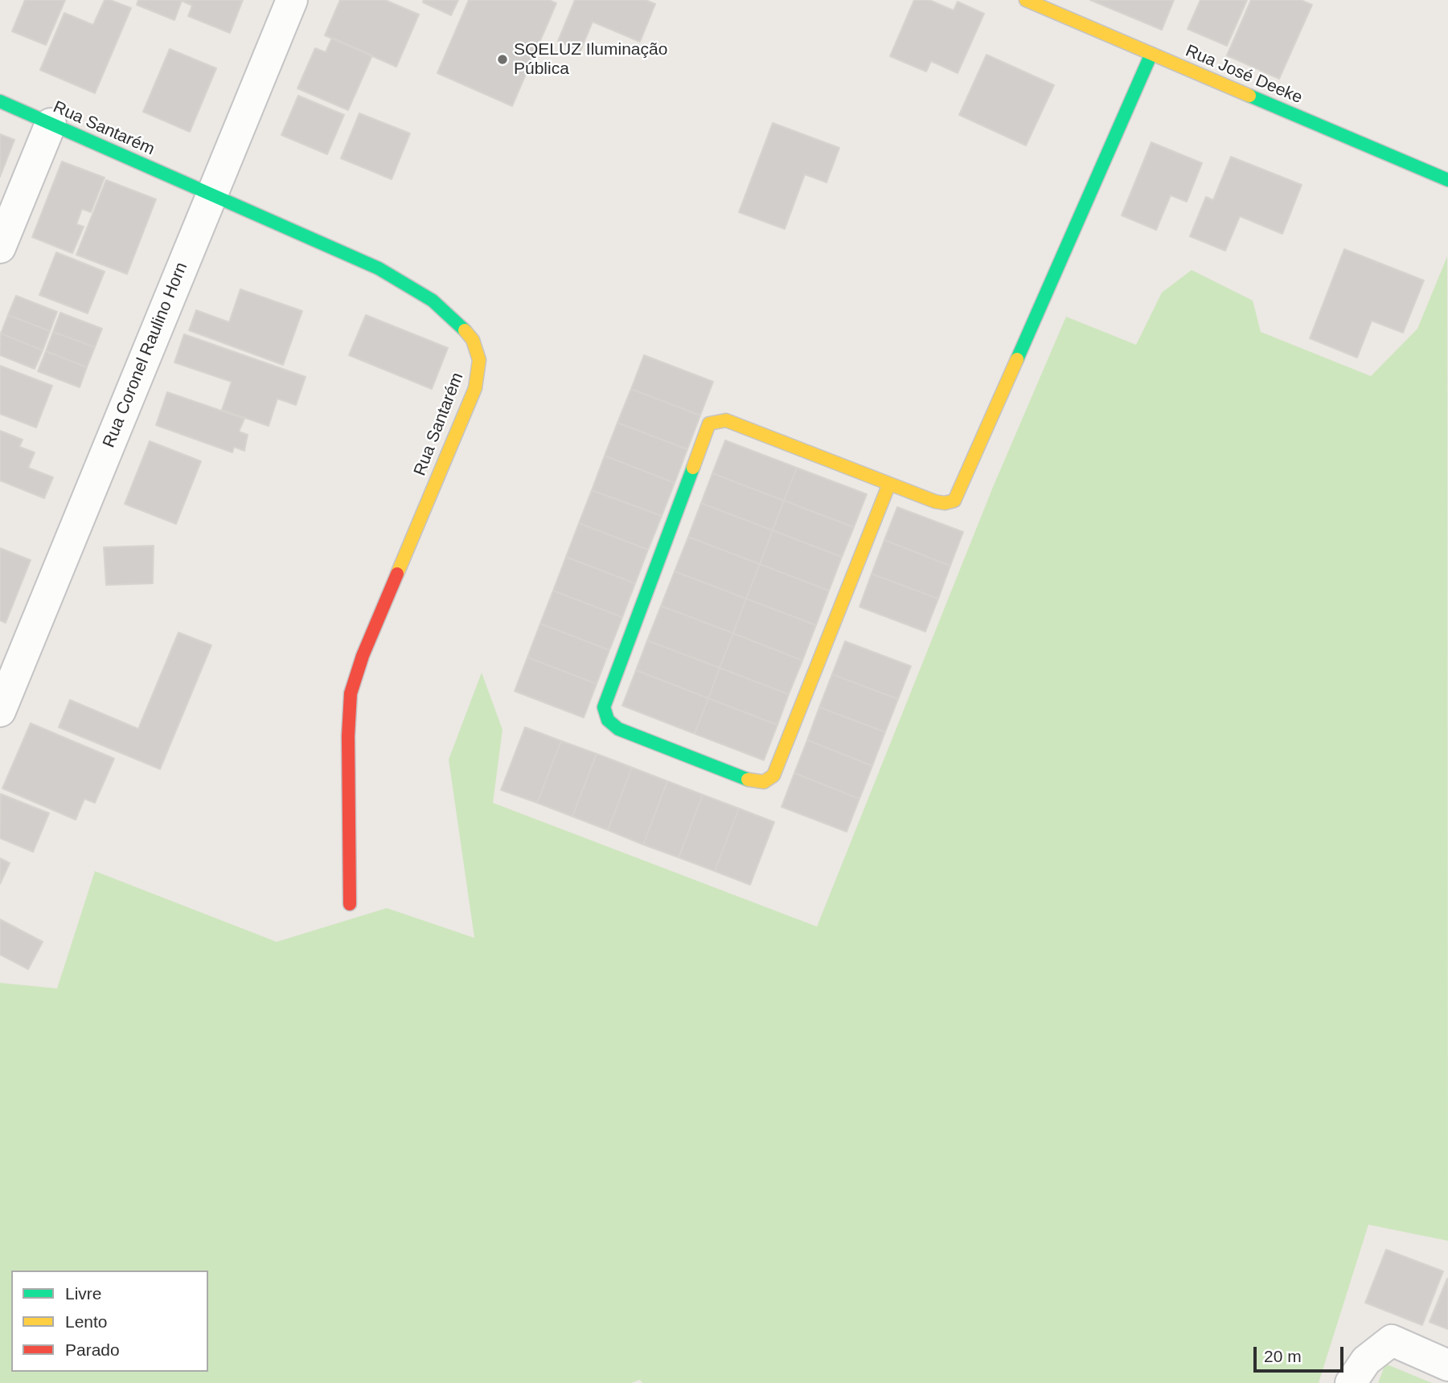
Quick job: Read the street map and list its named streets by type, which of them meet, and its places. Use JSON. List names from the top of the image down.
{
  "streets": {
    "street": ["Rua José Deeke", "Rua Santarém", "Rua Coronel Raulino Horn"]
  },
  "crossings": [
    ["Rua Santarém", "Rua Coronel Raulino Horn"]
  ],
  "places": ["SQELUZ Iluminação Pública"],
  "legend": ["Livre", "Lento", "Parado"],
  "scale_bar": "20 m"
}
